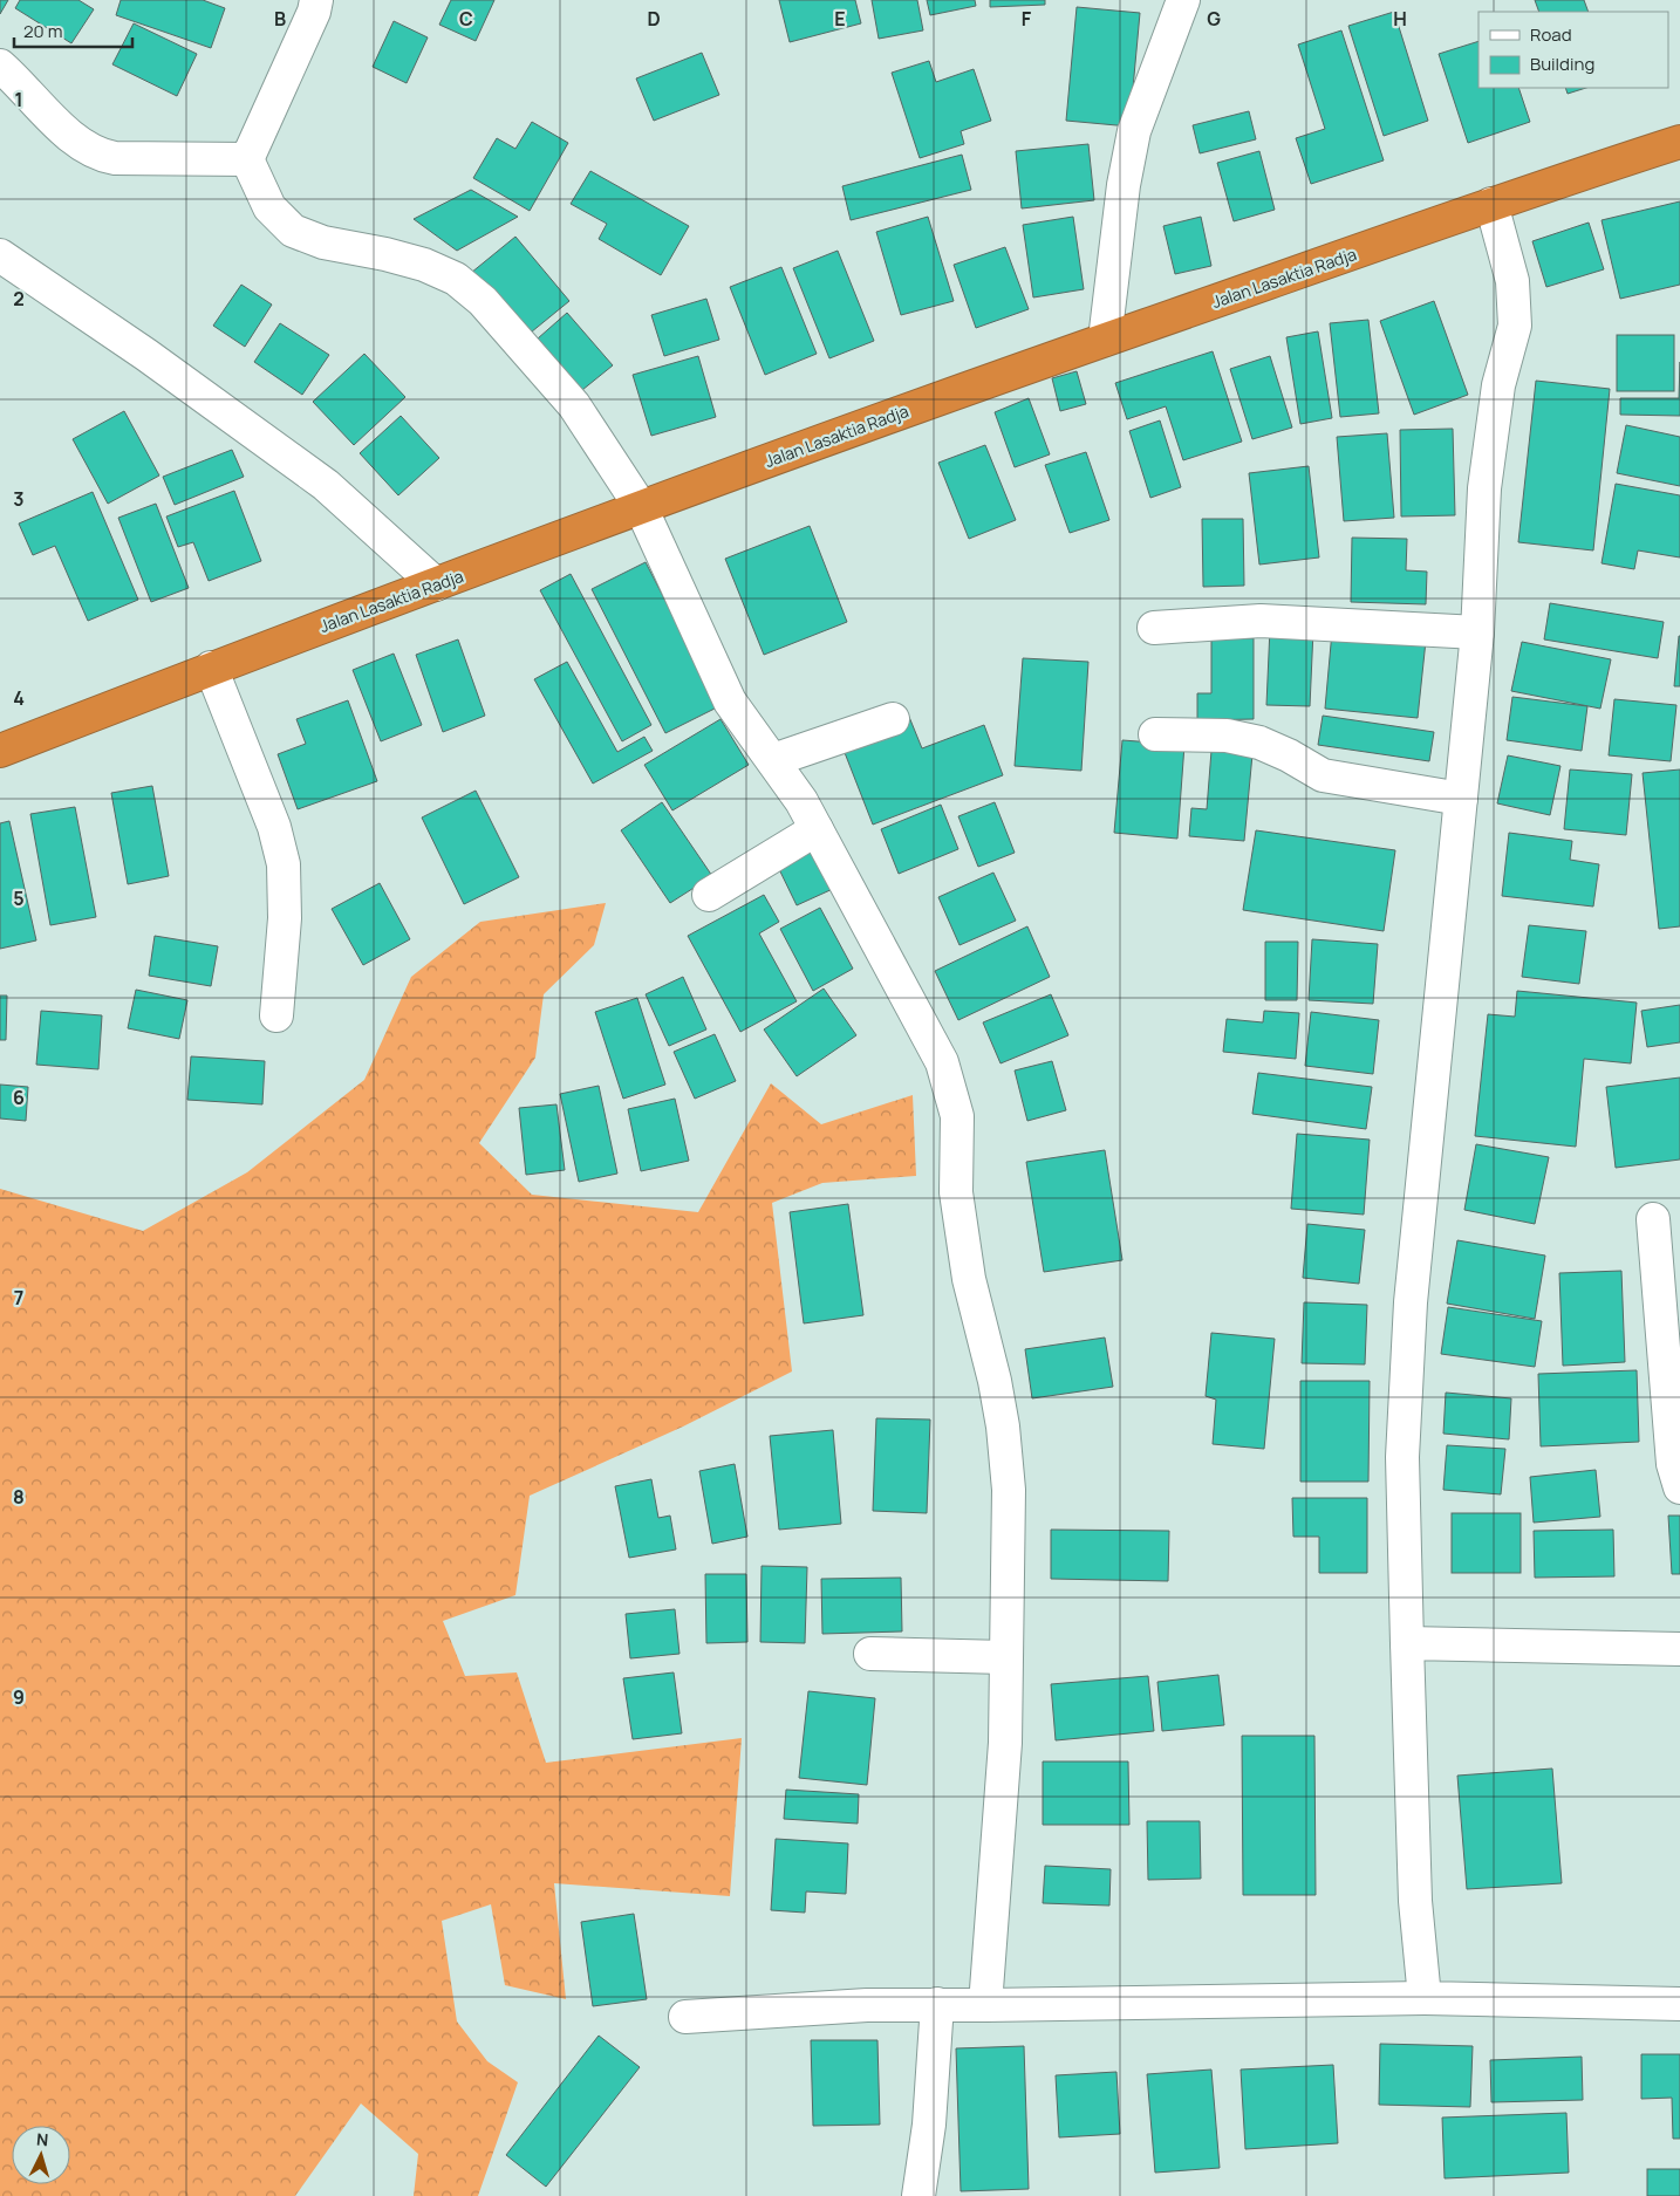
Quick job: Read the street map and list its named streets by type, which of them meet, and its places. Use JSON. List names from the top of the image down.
{
  "streets": {
    "highway": ["Jalan Lasaktia Radja"]
  },
  "legend": ["Road", "Building"],
  "scale_bar": "20 m",
  "north": "top",
  "grid": {
    "columns": [
      "B",
      "C",
      "D",
      "E",
      "F",
      "G",
      "H"
    ],
    "rows": [
      "1",
      "2",
      "3",
      "4",
      "5",
      "6",
      "7",
      "8",
      "9"
    ]
  }
}
